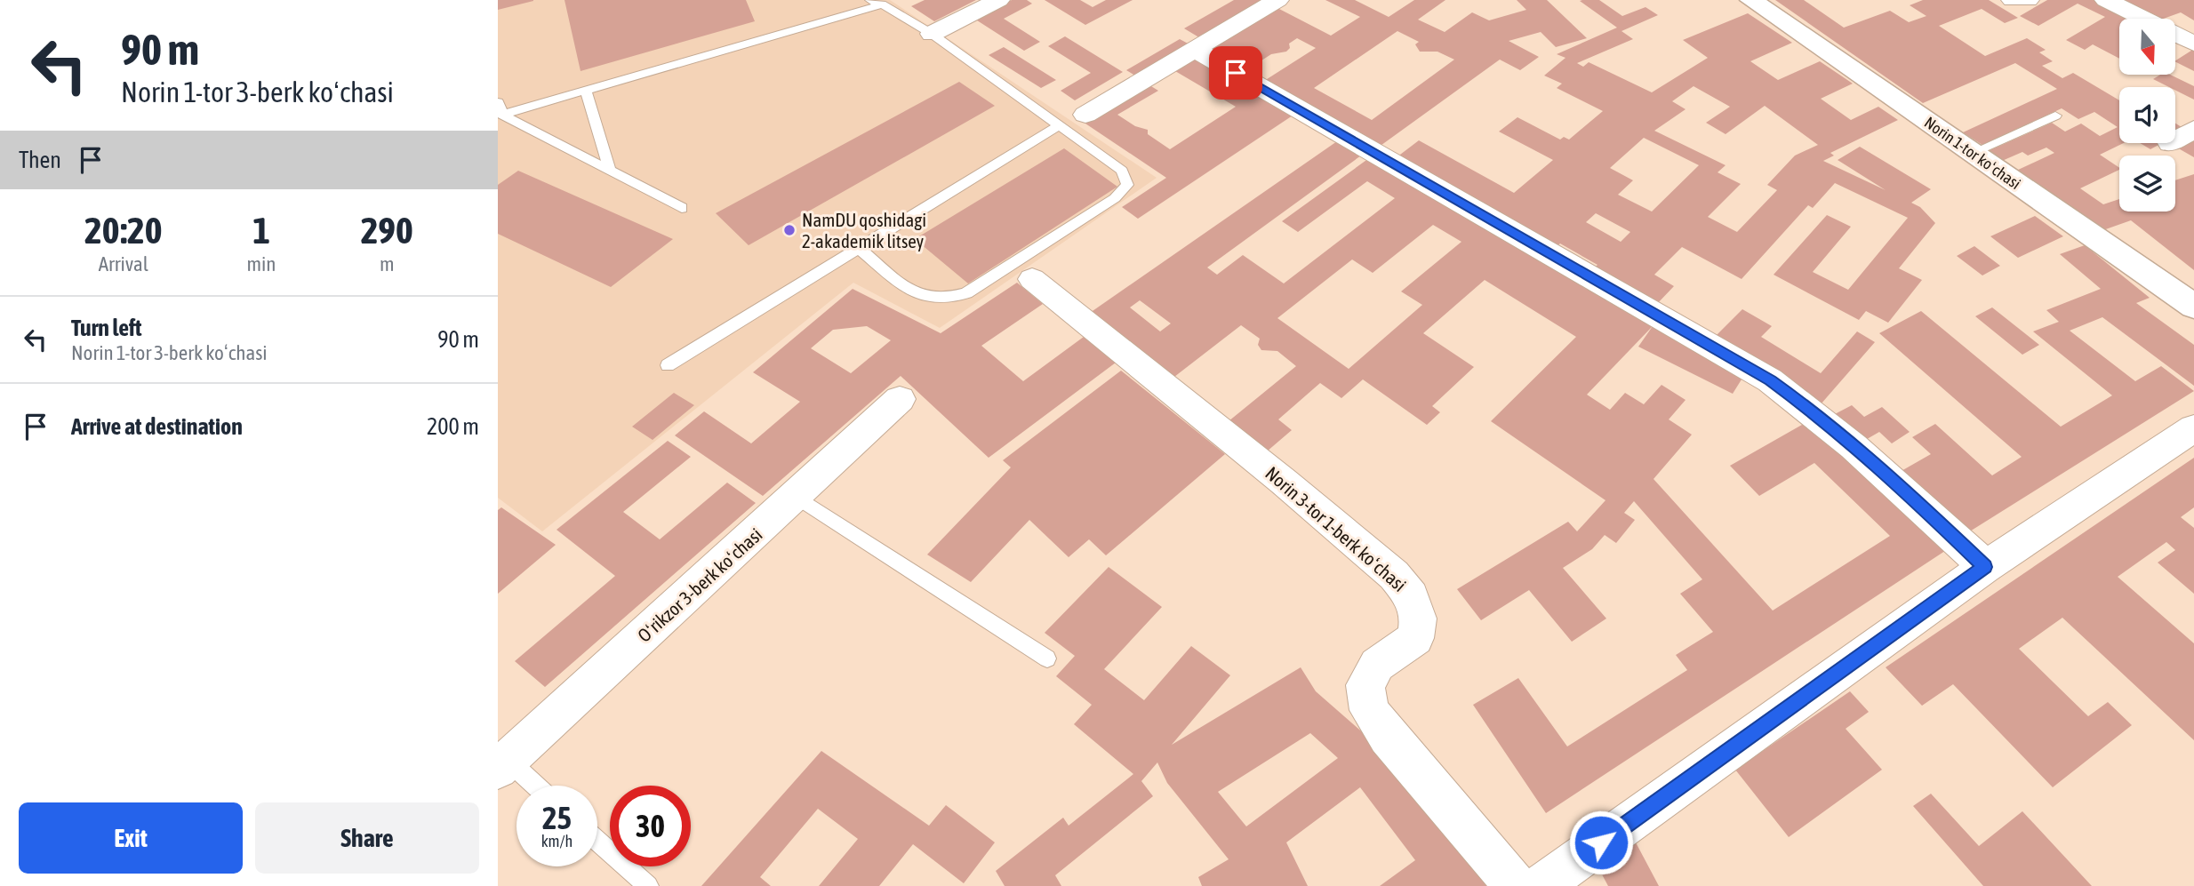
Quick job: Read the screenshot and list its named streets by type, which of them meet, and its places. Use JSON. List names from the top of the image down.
{
  "streets": {
    "street": ["Norin 1-tor koʻchasi", "Norin 3-tor 1-berk koʻchasi", "Oʻrikzor 3-berk koʻchasi"]
  },
  "places": ["NamDU qoshidagi 2-akademik litsey"],
  "north": "bottom",
  "page": {
    "turn": ["90 m", "Norin 1-tor 3-berk koʻchasi"],
    "then": "Then",
    "eta": [
      "20:20",
      "Arrival",
      "1",
      "min",
      "290",
      "m"
    ],
    "list": [
      {
        "name": "Turn left",
        "note": "Norin 1-tor 3-berk koʻchasi",
        "value": "90 m"
      },
      {
        "name": "Arrive at destination",
        "value": "200 m"
      }
    ],
    "speed": "25 km/h",
    "limit": "30",
    "buttons": ["Exit", "Share"]
  }
}
